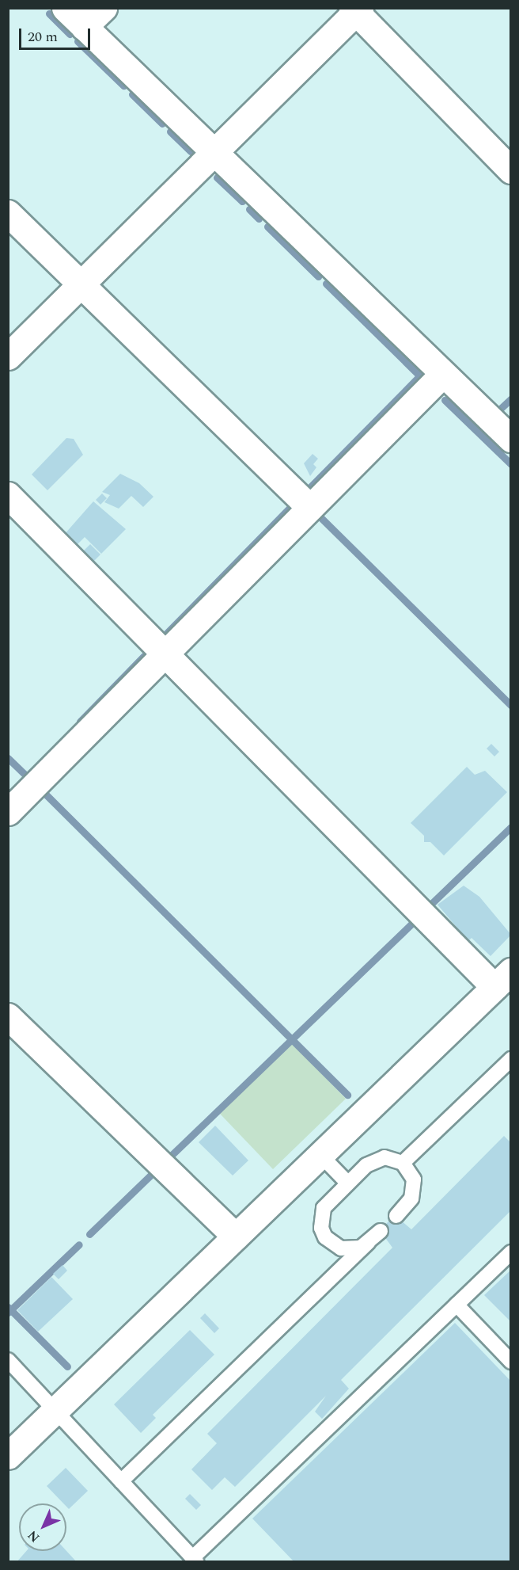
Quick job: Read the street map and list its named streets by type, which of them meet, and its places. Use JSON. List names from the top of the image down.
{
  "scale_bar": "20 m",
  "north": "bottom left"
}
